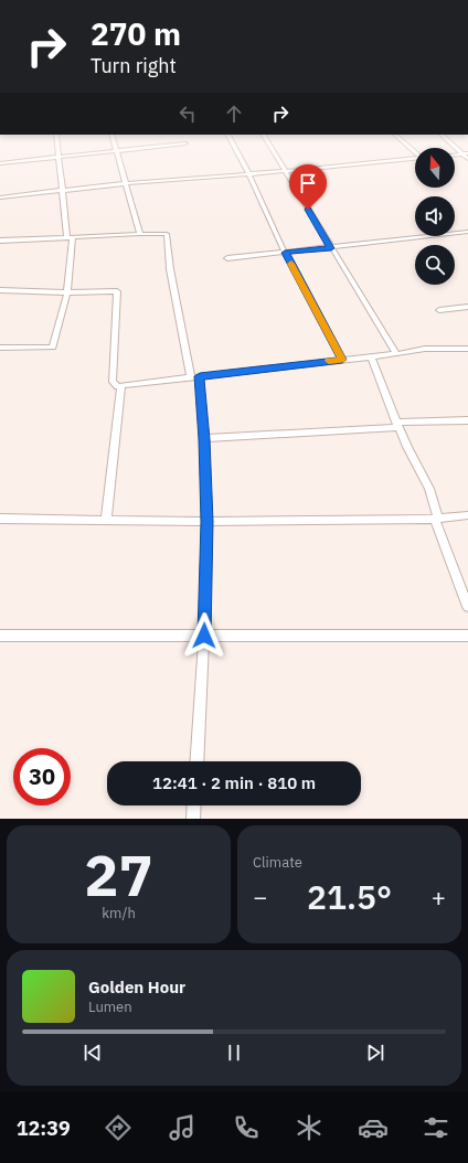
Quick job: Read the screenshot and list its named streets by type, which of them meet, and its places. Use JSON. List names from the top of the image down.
{
  "north": "top",
  "page": {
    "turn": ["270 m", "Turn right"],
    "limit": "30",
    "trip": "12:41 · 2 min · 810 m",
    "tile": [
      ["27", "km/h"],
      "Climate"
    ],
    "heat": ["−", "21.5°", "+"],
    "song": ["Golden Hour", "Lumen"],
    "tabs": "12:39"
  }
}
